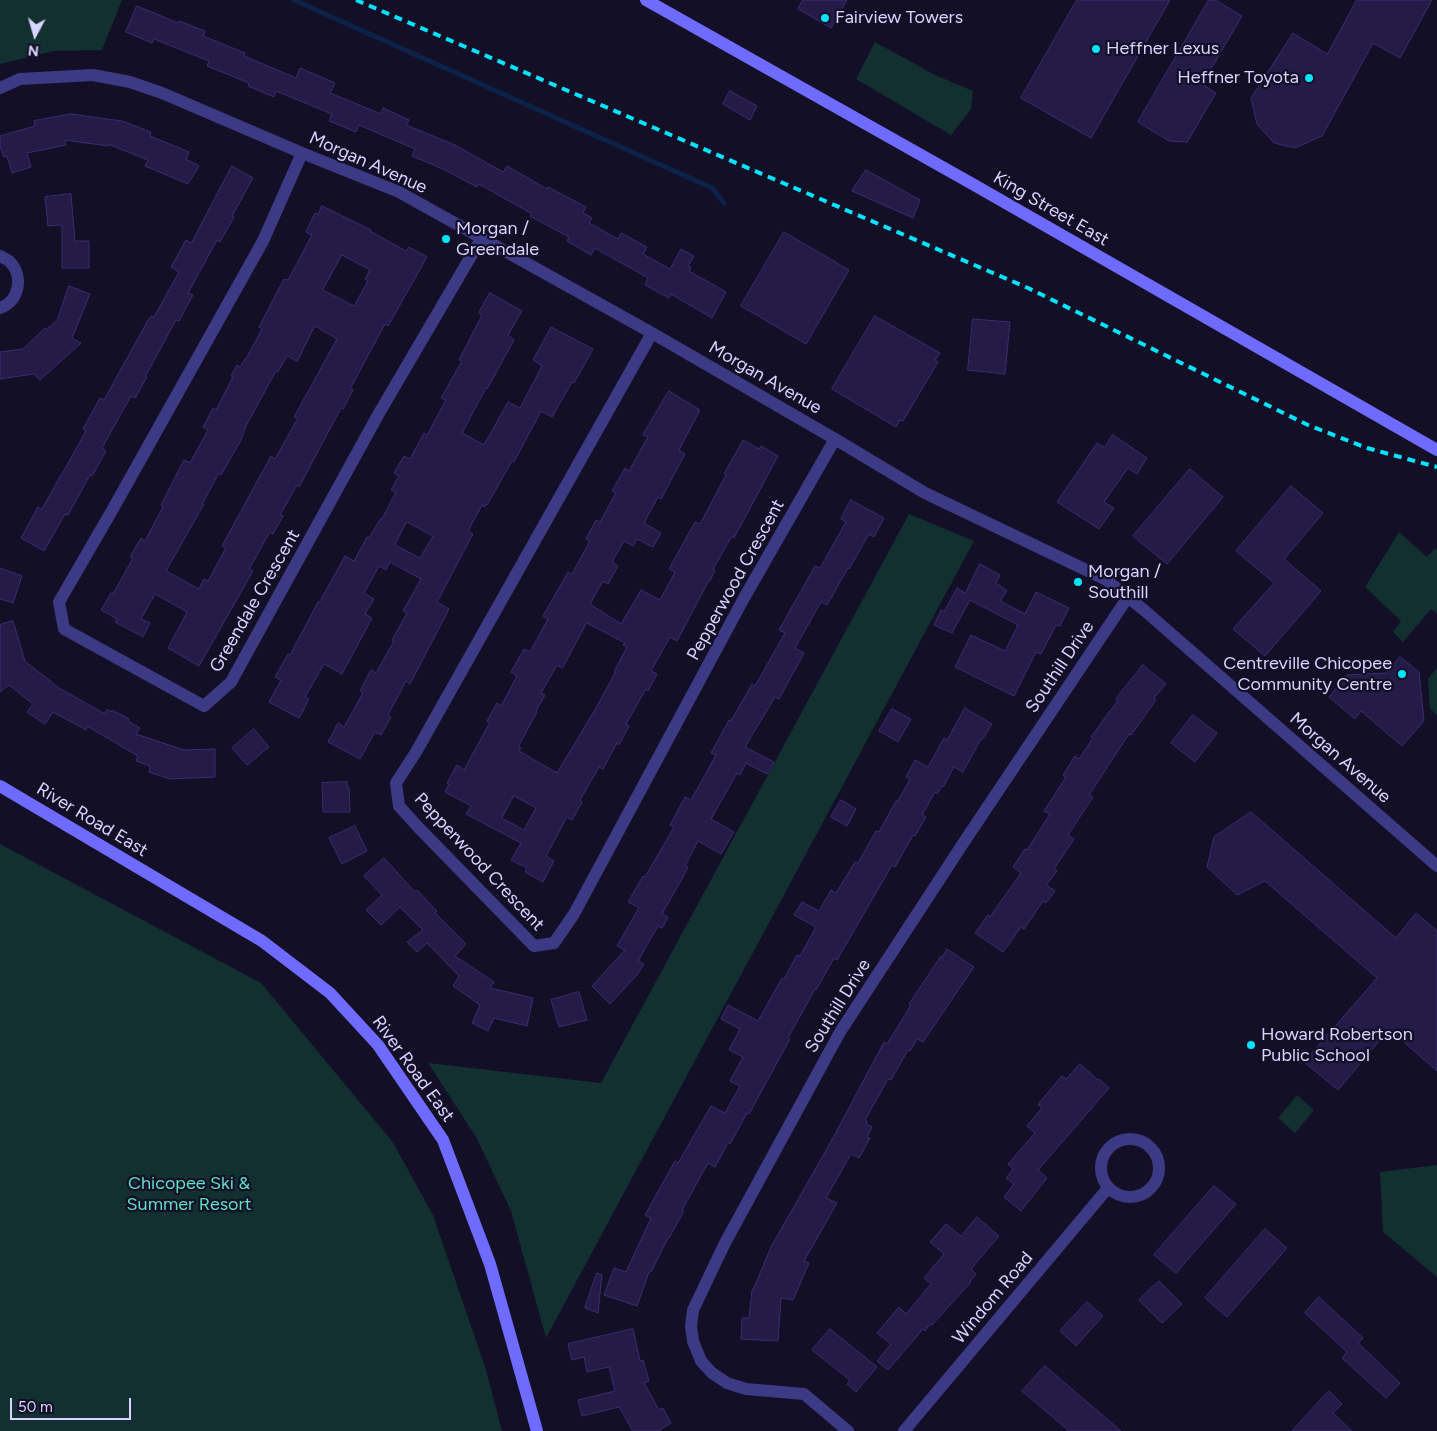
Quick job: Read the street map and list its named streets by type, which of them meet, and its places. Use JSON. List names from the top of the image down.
{
  "streets": {
    "main road": ["King Street East", "River Road East"],
    "street": [
      "Morgan Avenue",
      "Pepperwood Crescent",
      "Greendale Crescent",
      "Southill Drive",
      "Windom Road"
    ]
  },
  "crossings": [
    ["Morgan Avenue", "Pepperwood Crescent"],
    ["Morgan Avenue", "Greendale Crescent"],
    ["Morgan Avenue", "Southill Drive"]
  ],
  "parks": ["Chicopee Ski & Summer Resort"],
  "places": [
    "Fairview Towers",
    "Heffner Lexus",
    "Heffner Toyota",
    "Morgan / Greendale",
    "Morgan / Southill",
    "Centreville Chicopee Community Centre",
    "Howard Robertson Public School"
  ],
  "scale_bar": "50 m",
  "north": "bottom"
}
